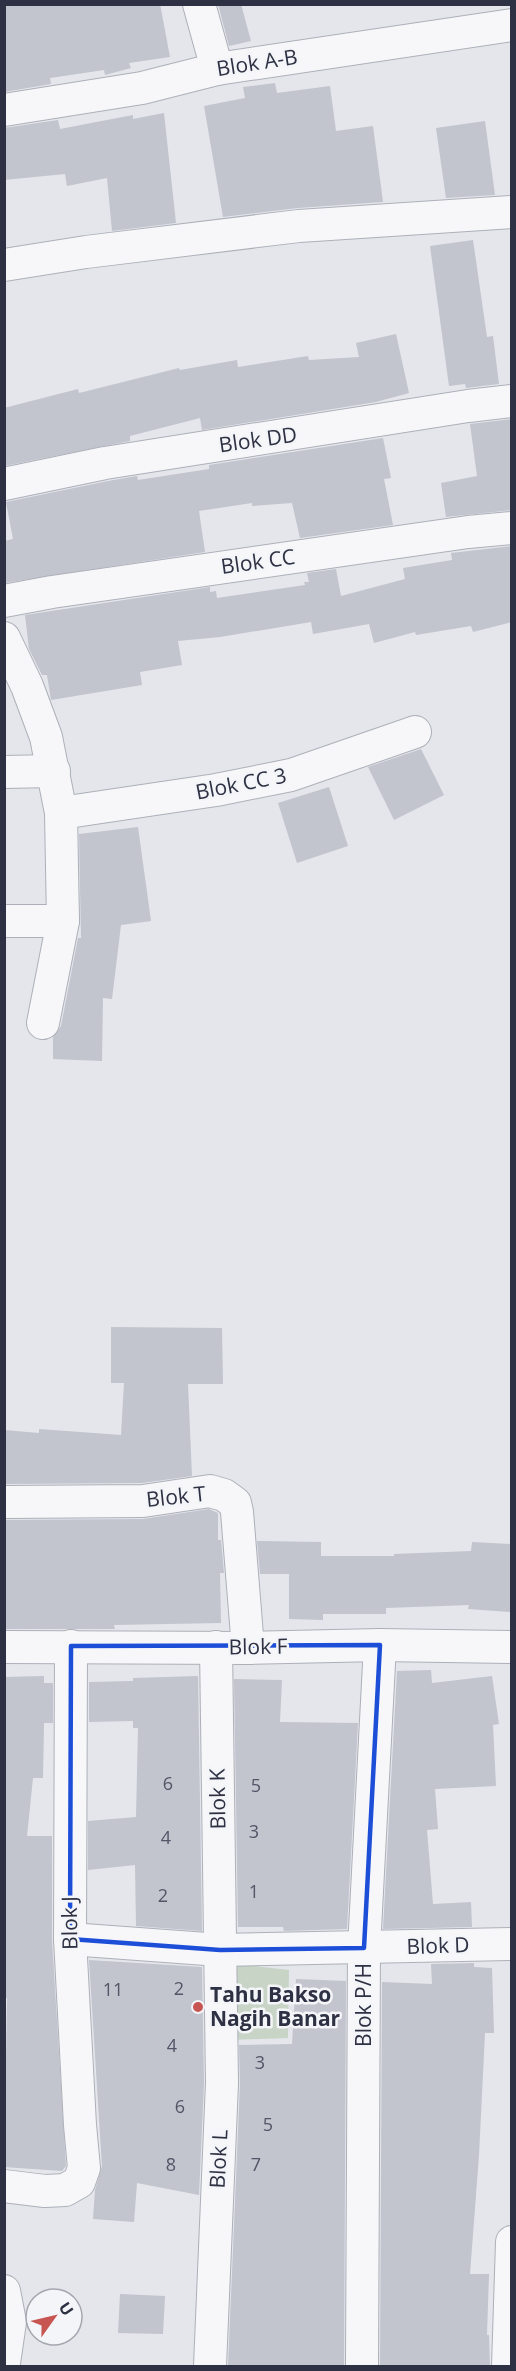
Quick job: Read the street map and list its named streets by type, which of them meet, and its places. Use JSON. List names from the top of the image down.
{
  "streets": {
    "street": [
      "Blok A-B",
      "Blok DD",
      "Blok CC",
      "Blok CC 3",
      "Blok T",
      "Blok F",
      "Blok K",
      "Blok J",
      "Blok D",
      "Blok P/H",
      "Blok L"
    ]
  },
  "crossings": [
    ["Blok T", "Blok F"],
    ["Blok F", "Blok K"],
    ["Blok F", "Blok J"],
    ["Blok F", "Blok P/H"],
    ["Blok K", "Blok D"],
    ["Blok K", "Blok L"],
    ["Blok J", "Blok D"],
    ["Blok D", "Blok P/H"],
    ["Blok D", "Blok L"]
  ],
  "places": ["Tahu Bakso Nagih Banar"],
  "house_numbers": [
    "6",
    "5",
    "3",
    "4",
    "1",
    "2",
    "2",
    "11",
    "4",
    "3",
    "6",
    "5",
    "8",
    "7"
  ],
  "north": "top right"
}
